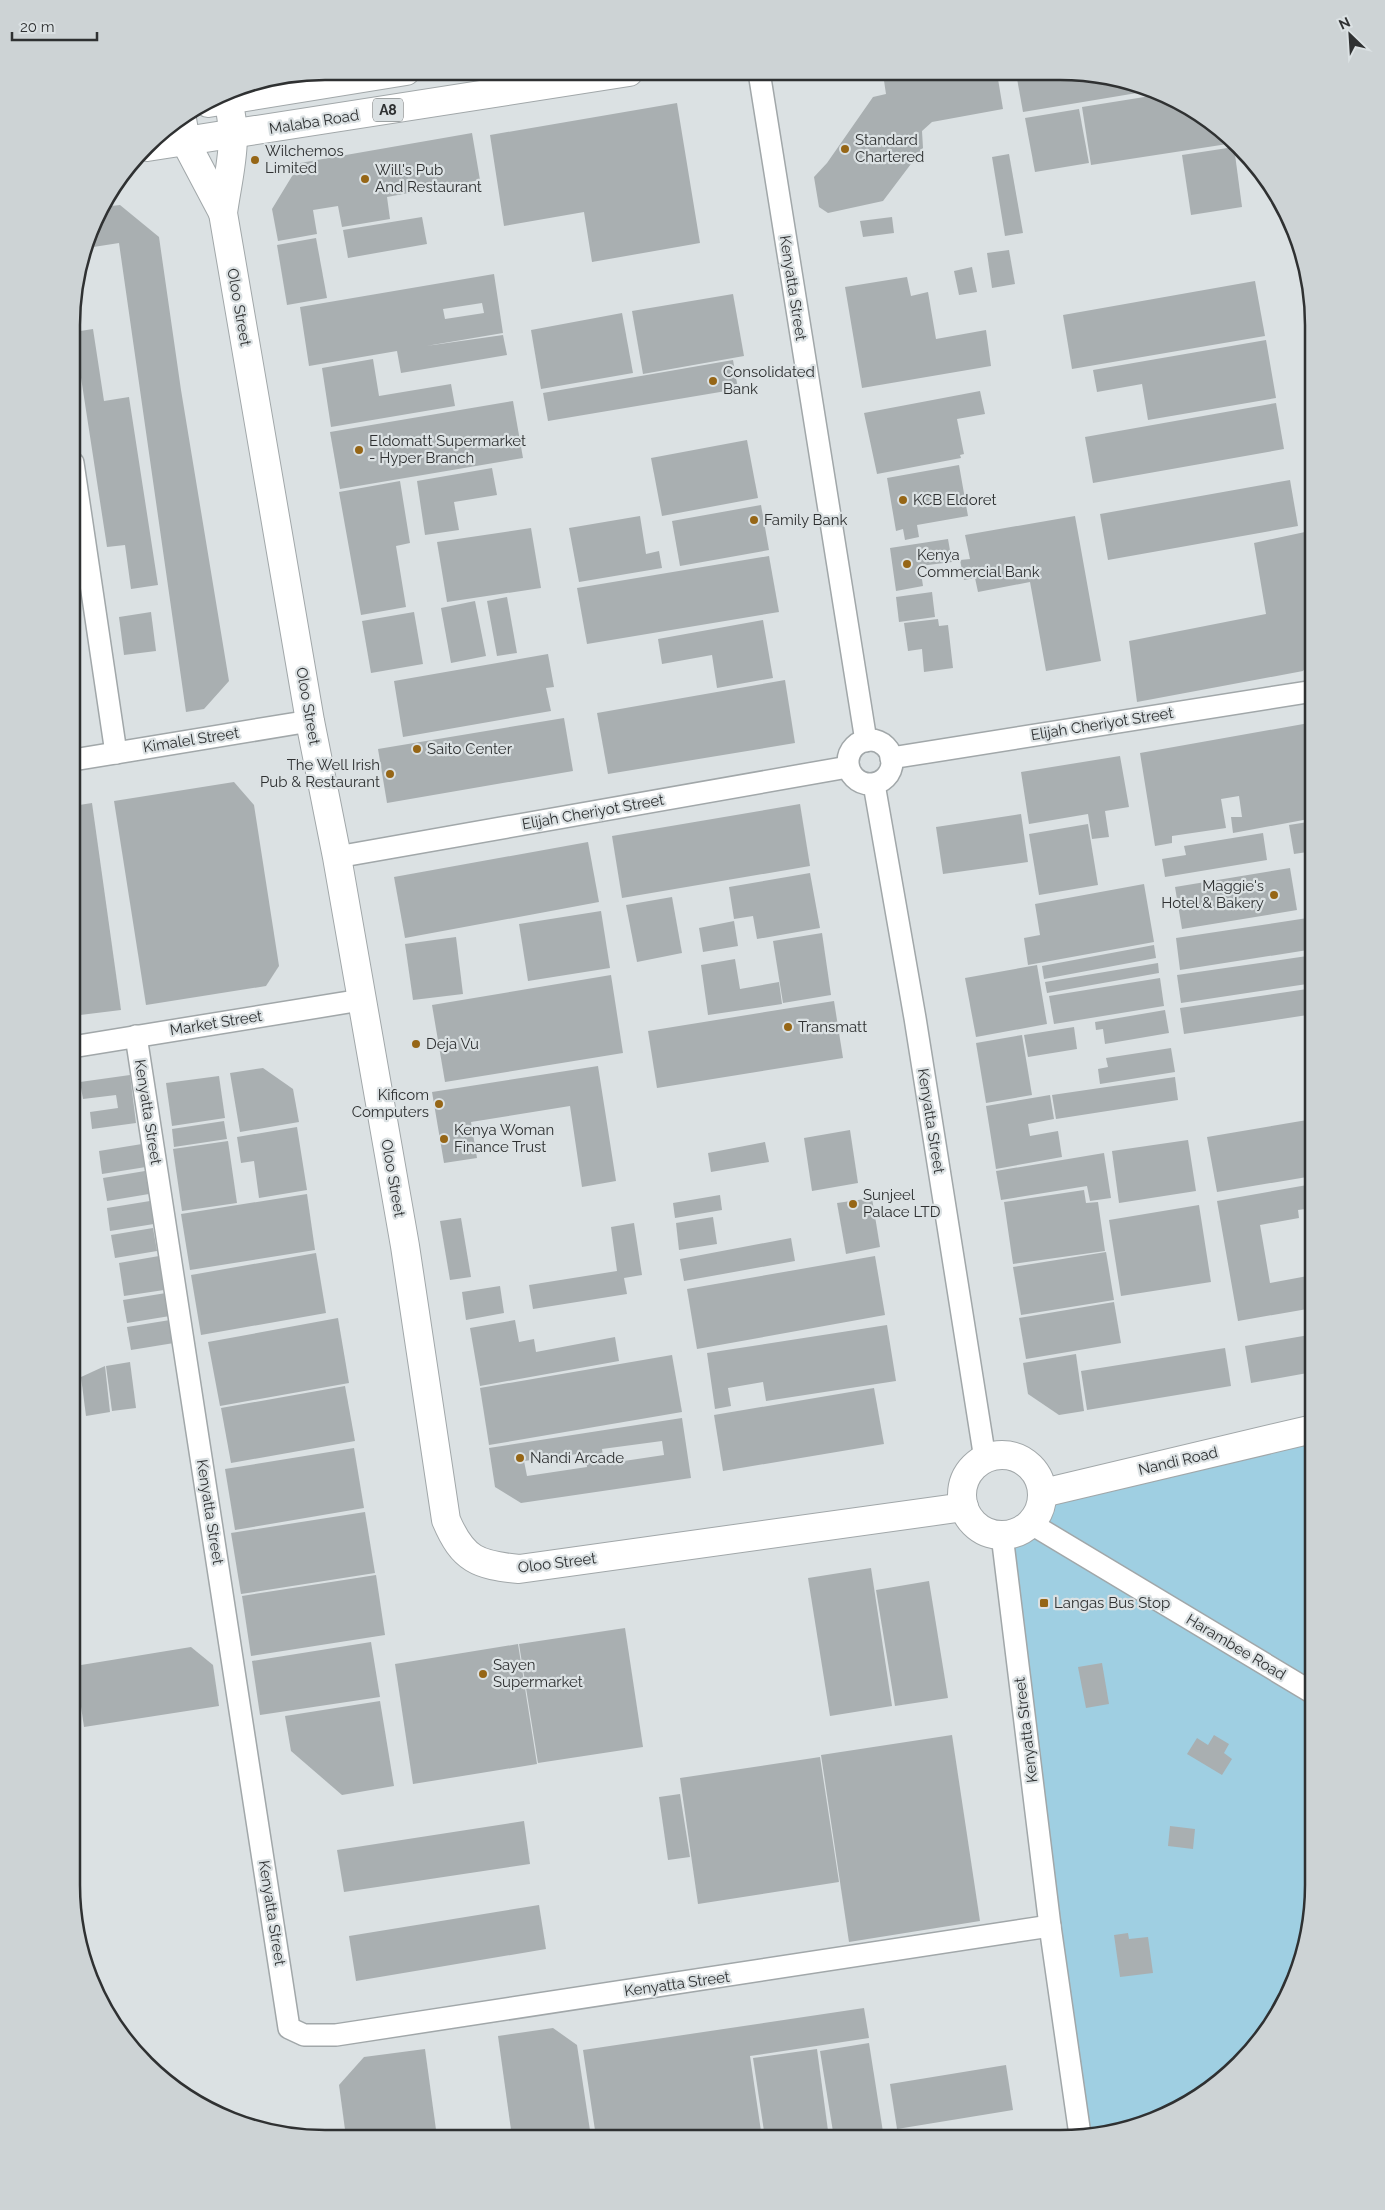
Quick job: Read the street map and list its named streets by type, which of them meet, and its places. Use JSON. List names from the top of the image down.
{
  "streets": {
    "main road": [
      "A8",
      "Malaba Road",
      "Oloo Street",
      "Nandi Road"
    ],
    "street": [
      "Kenyatta Street",
      "Elijah Cheriyot Street",
      "Kimalel Street",
      "Market Street",
      "Harambee Road"
    ]
  },
  "crossings": [
    ["Malaba Road", "Oloo Street"],
    ["Kenyatta Street", "Oloo Street"],
    ["Kenyatta Street", "Elijah Cheriyot Street"],
    ["Kenyatta Street", "Market Street"],
    ["Kenyatta Street", "Nandi Road"],
    ["Kenyatta Street", "Harambee Road"],
    ["Oloo Street", "Elijah Cheriyot Street"],
    ["Oloo Street", "Kimalel Street"],
    ["Oloo Street", "Market Street"],
    ["Oloo Street", "Nandi Road"],
    ["Oloo Street", "Harambee Road"],
    ["Nandi Road", "Harambee Road"]
  ],
  "places": {
    "other": [
      "Standard Chartered",
      "Wilchemos Limited",
      "Will's Pub And Restaurant",
      "Consolidated Bank",
      "Eldomatt Supermarket - Hyper Branch",
      "KCB Eldoret",
      "Family Bank",
      "Kenya Commercial Bank",
      "Saito Center",
      "The Well Irish Pub & Restaurant",
      "Maggie's Hotel & Bakery",
      "Transmatt",
      "Deja Vu",
      "Kificom Computers",
      "Kenya Woman Finance Trust",
      "Sunjeel Palace LTD",
      "Nandi Arcade",
      "Sayen Supermarket"
    ],
    "transit": ["Langas Bus Stop"]
  },
  "scale_bar": "20 m",
  "north": "top left"
}
